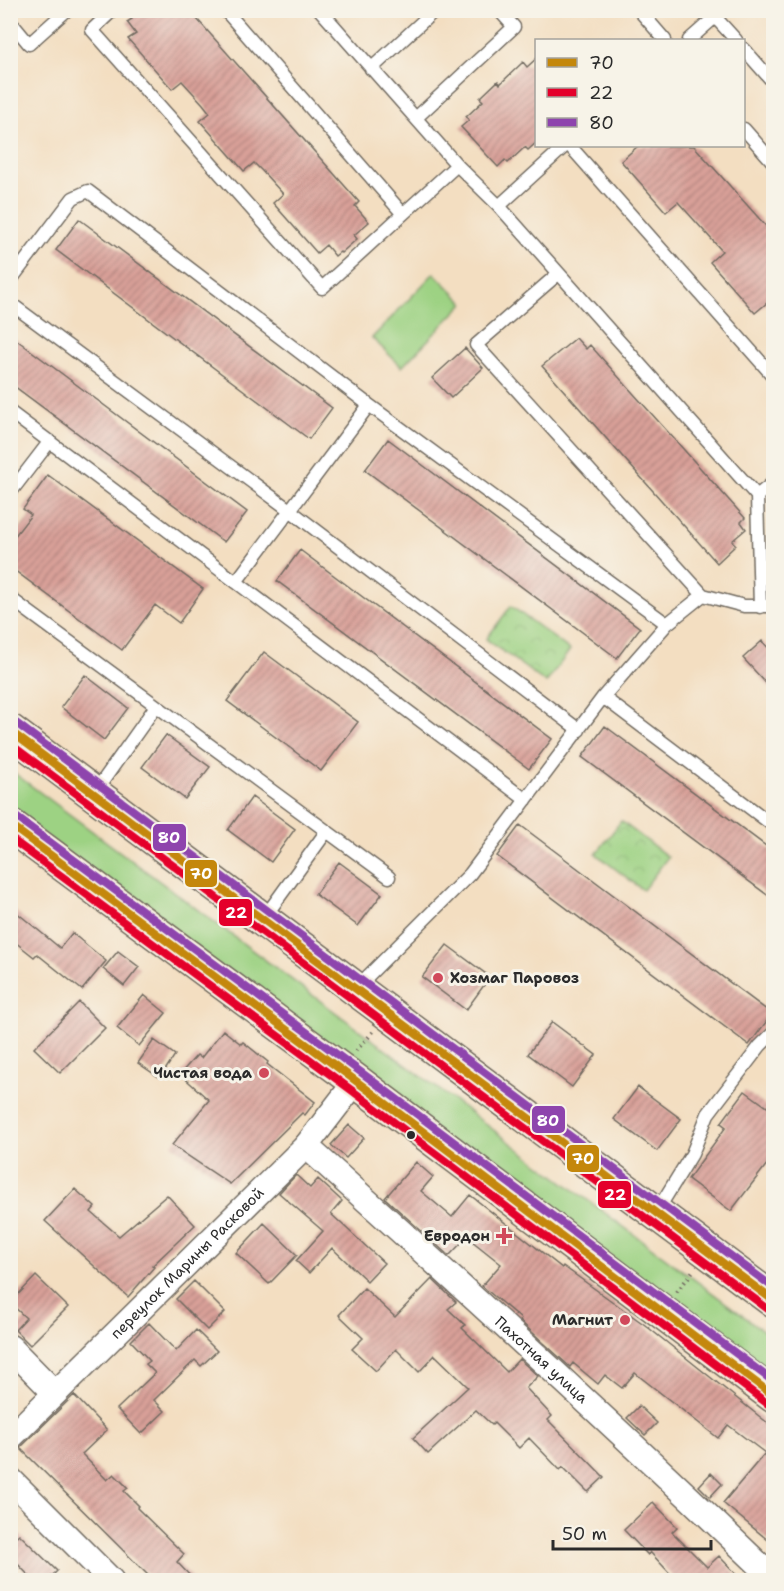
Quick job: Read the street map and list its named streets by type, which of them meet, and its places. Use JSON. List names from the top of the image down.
{
  "streets": {
    "street": ["переулок Марины Расковой", "Пахотная улица"]
  },
  "crossings": [
    ["переулок Марины Расковой", "Пахотная улица"]
  ],
  "places": {
    "other": ["Хозмаг Паровоз", "Чистая вода", "Магнит"],
    "health": ["Евродон"]
  },
  "lines": ["transit line 80", "transit line 70", "transit line 22"],
  "legend": ["70", "22", "80"],
  "scale_bar": "50 m"
}
